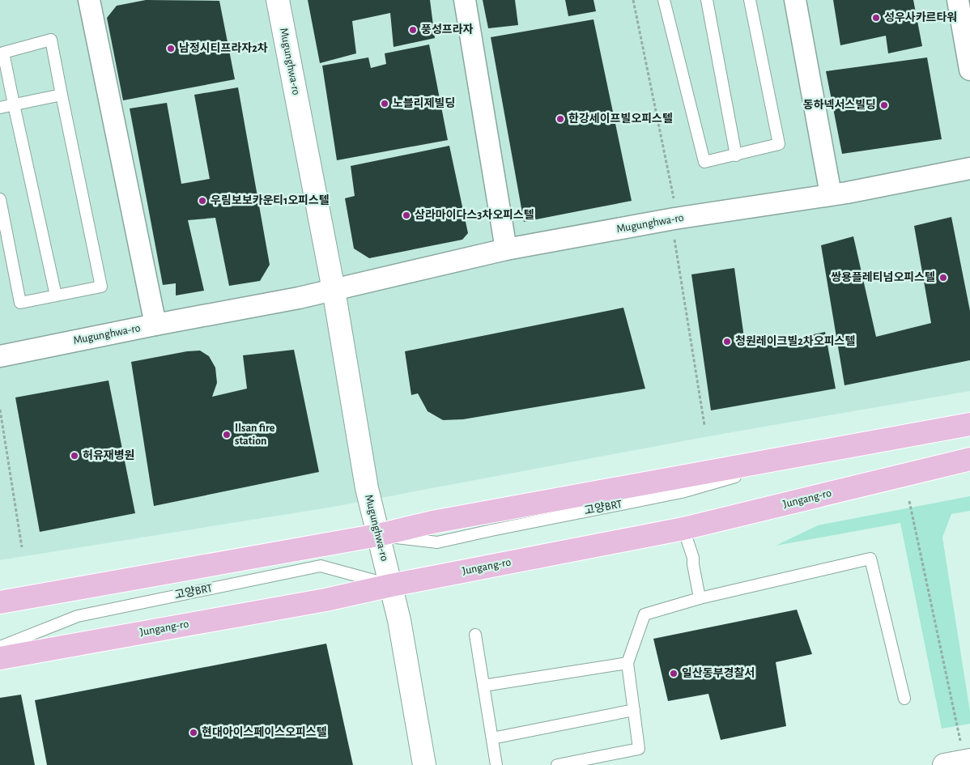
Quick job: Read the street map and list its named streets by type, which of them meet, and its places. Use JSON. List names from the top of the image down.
{
  "streets": {
    "main road": ["Mugunghwa-ro", "Jungang-ro"],
    "lane": ["고양BRT"]
  },
  "crossings": [
    ["Mugunghwa-ro", "Jungang-ro"],
    ["Mugunghwa-ro", "고양BRT"],
    ["Jungang-ro", "고양BRT"]
  ],
  "places": [
    "성우사카르타워",
    "풍성프라자",
    "남정시티프라자2차",
    "노블리제빌딩",
    "동하넥서스빌딩",
    "한강세이프빌오피스텔",
    "우림보보카운티1오피스텔",
    "삼라마이다스3차오피스텔",
    "쌍용플레티넘오피스텔",
    "청원레이크빌2차오피스텔",
    "Ilsan fire station",
    "허유재병원",
    "일산동부경찰서",
    "현대아이스페이스오피스텔"
  ]
}
